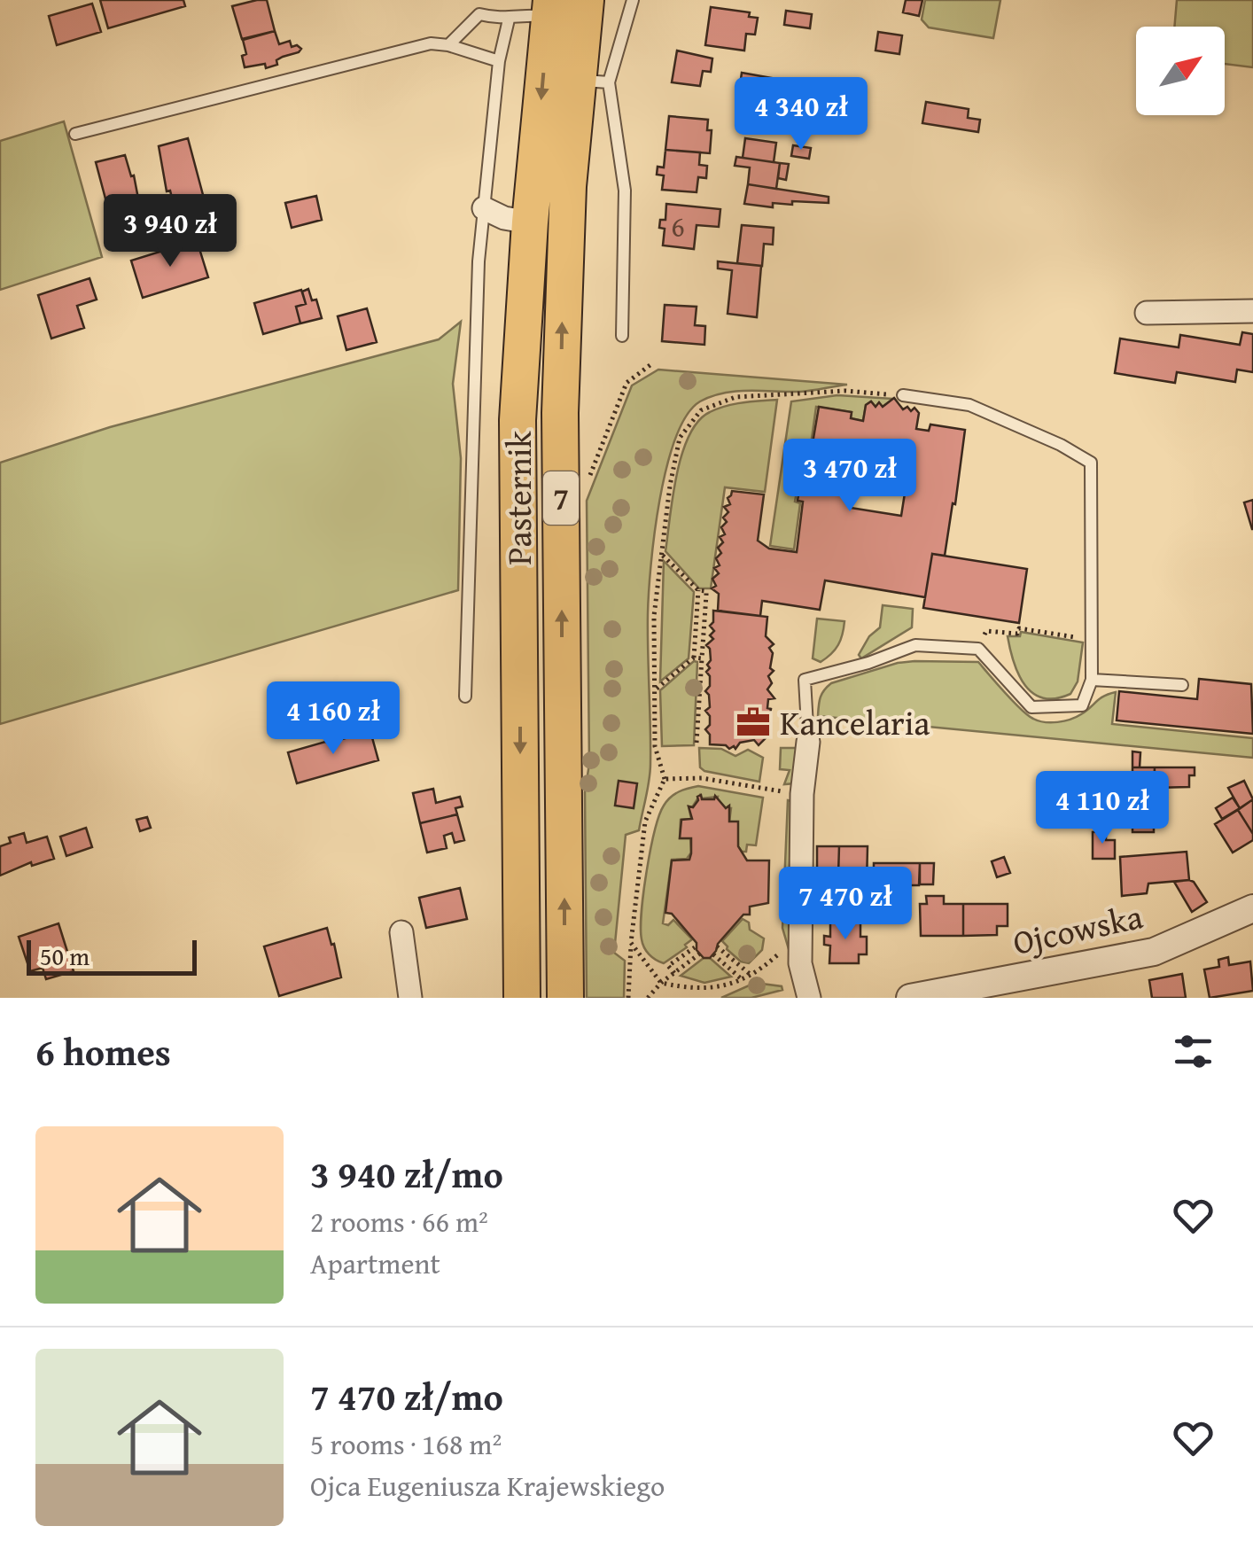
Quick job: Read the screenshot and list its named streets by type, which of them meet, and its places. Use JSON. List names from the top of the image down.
{
  "streets": {
    "main road": ["Pasternik", "7"],
    "street": ["Ojcowska"]
  },
  "places": {
    "office": ["Kancelaria"]
  },
  "house_numbers": ["6"],
  "scale_bar": "50 m",
  "north": "top right",
  "page": {
    "price": [
      "4 340 zł",
      "3 940 zł",
      "3 470 zł",
      "4 160 zł",
      "4 110 zł",
      "7 470 zł"
    ],
    "scale": "50 m",
    "heading": "6 homes",
    "list": [
      {
        "name": "3 940 zł/mo",
        "note": "2 rooms · 66 m² · Apartment"
      },
      {
        "name": "7 470 zł/mo",
        "note": "5 rooms · 168 m² · Ojca Eugeniusza Krajewskiego"
      }
    ]
  }
}
